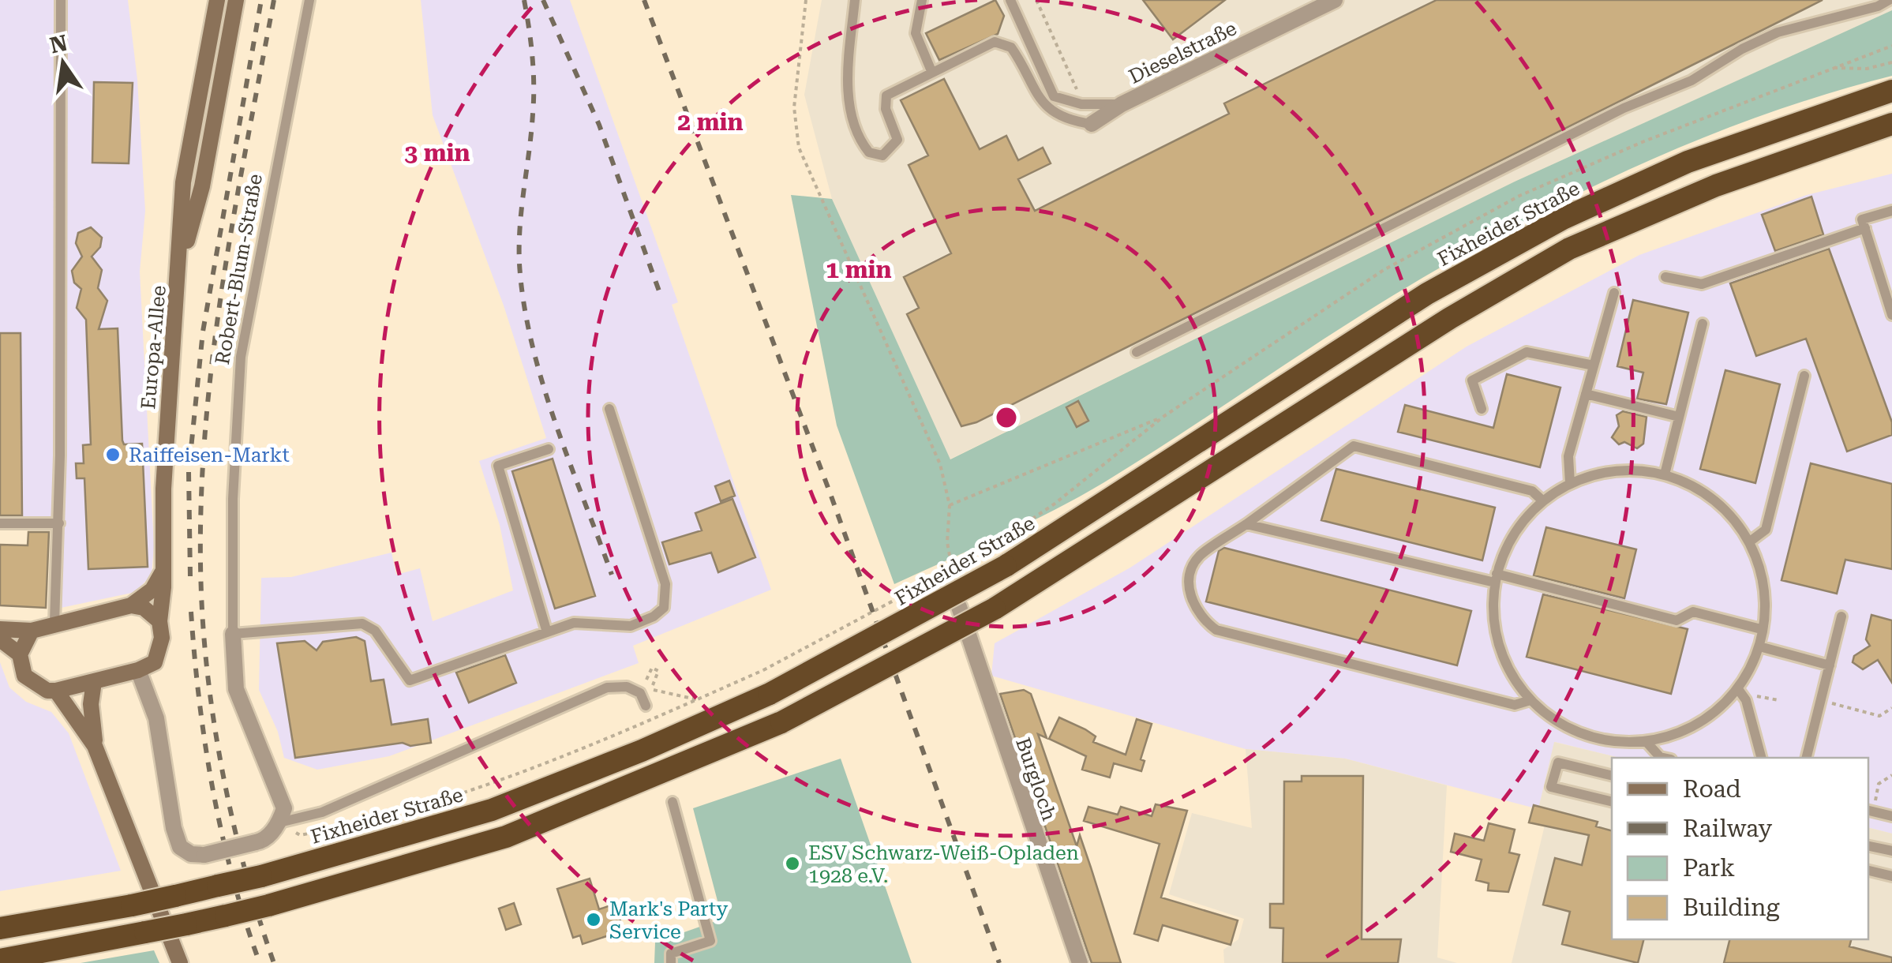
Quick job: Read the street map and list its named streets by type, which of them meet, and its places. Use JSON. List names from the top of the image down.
{
  "streets": {
    "highway": ["Fixheider Straße"],
    "main road": ["Europa-Allee"],
    "street": ["Dieselstraße", "Robert-Blum-Straße", "Burgloch"]
  },
  "places": ["Raiffeisen-Markt", "ESV Schwarz-Weiß-Opladen 1928 e.V.", "Mark's Party Service"],
  "legend": [
    "Road",
    "Railway",
    "Park",
    "Building"
  ],
  "north": "top",
  "rings": ["2 min", "3 min", "1 min"]
}
